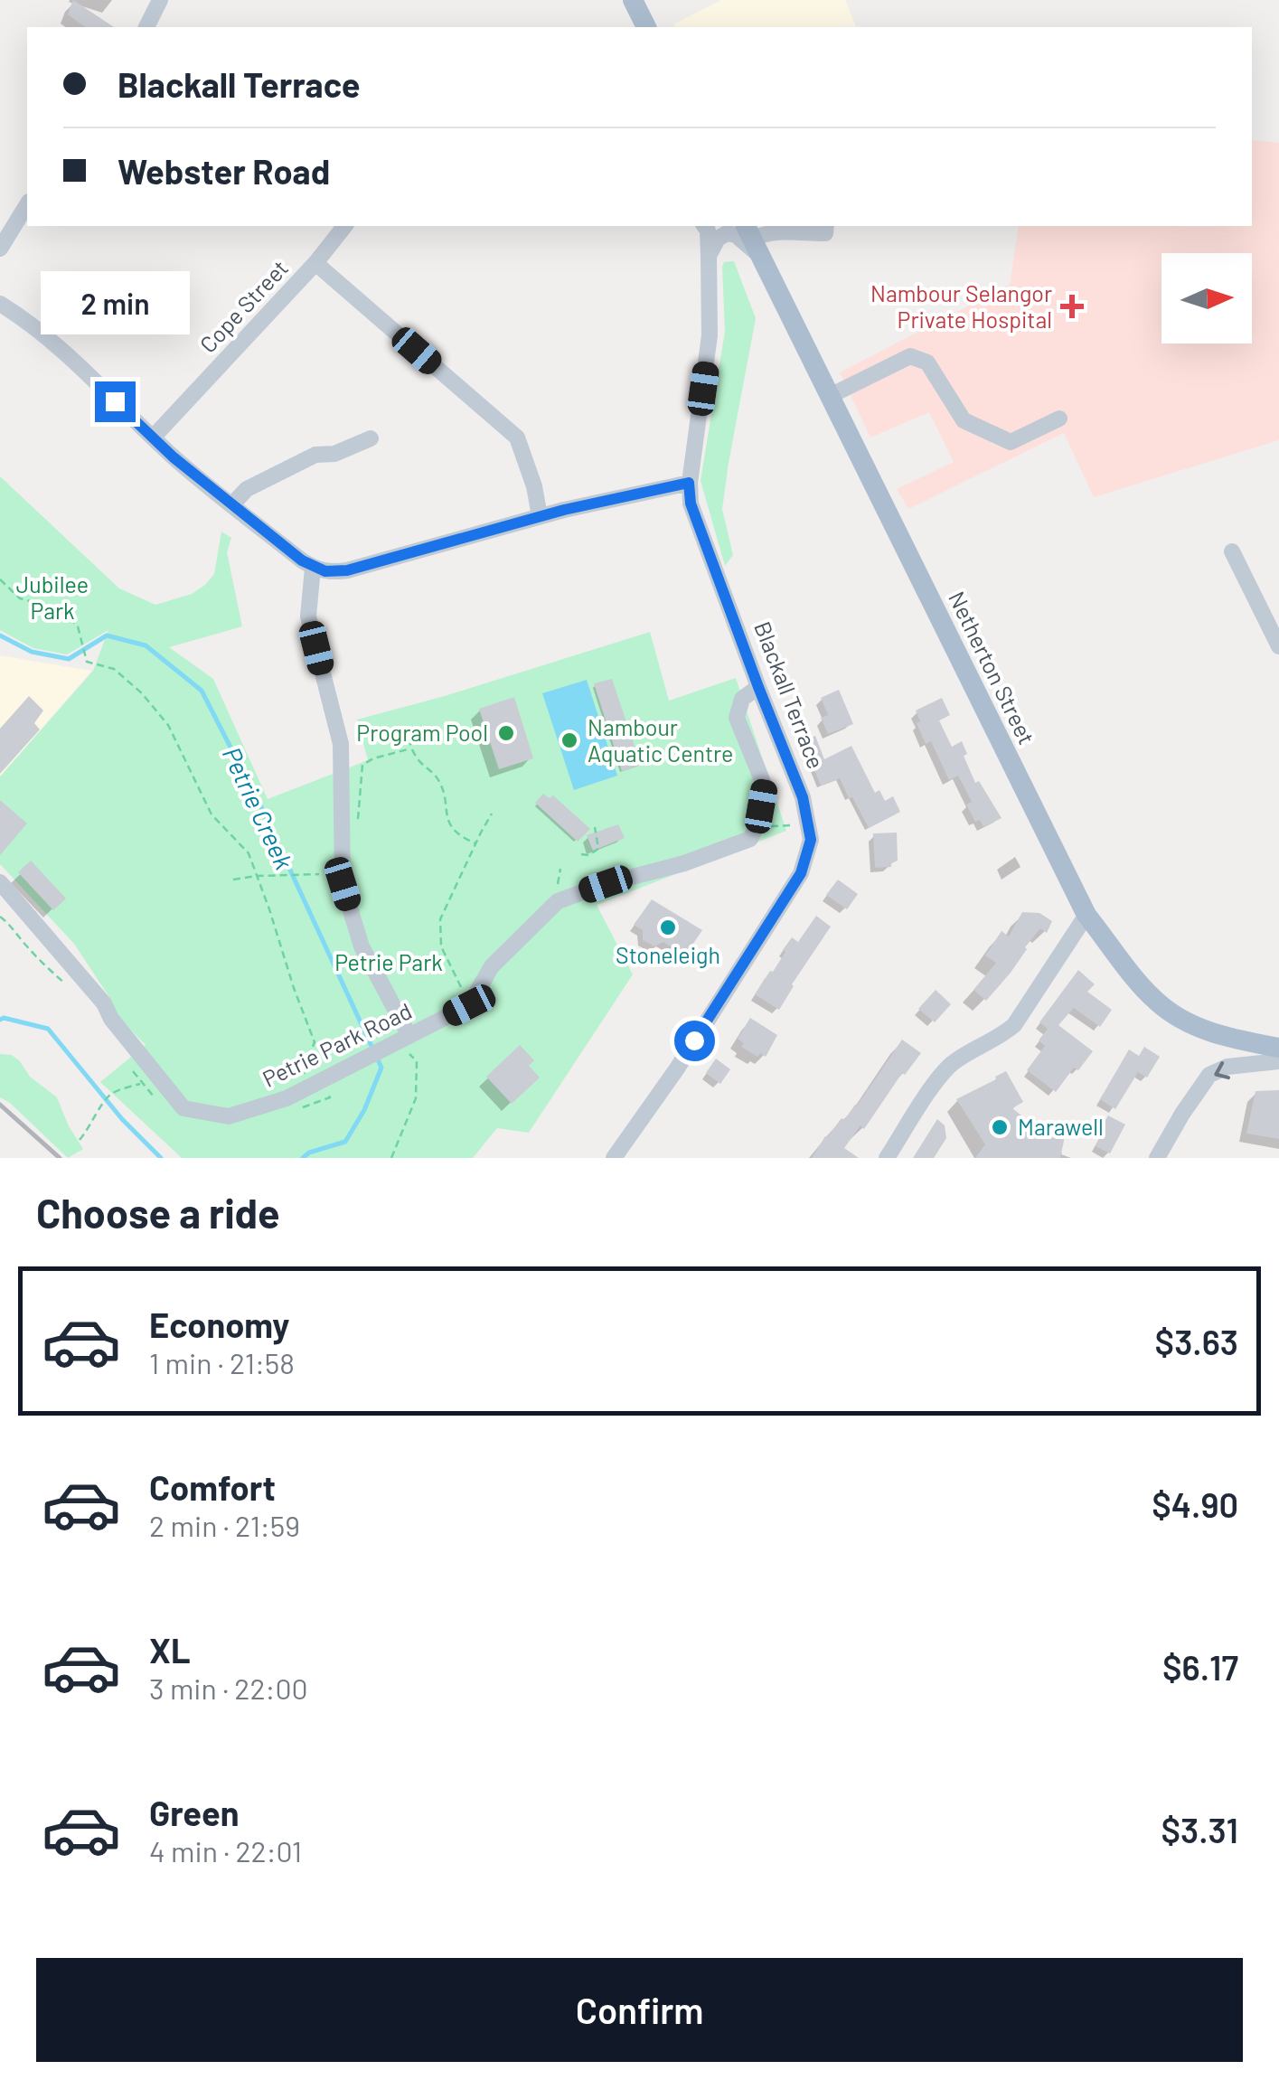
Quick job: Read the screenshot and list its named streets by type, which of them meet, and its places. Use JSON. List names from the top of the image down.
{
  "streets": {
    "main road": ["Netherton Street"],
    "street": ["Cope Street", "Blackall Terrace", "Petrie Park Road"]
  },
  "water": ["Petrie Creek"],
  "parks": ["Jubilee Park", "Petrie Park"],
  "places": {
    "health": ["Nambour Selangor Private Hospital"],
    "other": [
      "Program Pool",
      "Nambour Aquatic Centre",
      "Stoneleigh",
      "Marawell"
    ]
  },
  "north": "right",
  "page": {
    "banner": ["Blackall Terrace", "Webster Road"],
    "bubble": "2 min",
    "heading": "Choose a ride",
    "list": [
      {
        "name": "Economy",
        "note": "1 min · 21:58",
        "value": "$3.63"
      },
      {
        "name": "Comfort",
        "note": "2 min · 21:59",
        "value": "$4.90"
      },
      {
        "name": "XL",
        "note": "3 min · 22:00",
        "value": "$6.17"
      },
      {
        "name": "Green",
        "note": "4 min · 22:01",
        "value": "$3.31"
      }
    ],
    "buttons": "Confirm"
  }
}
